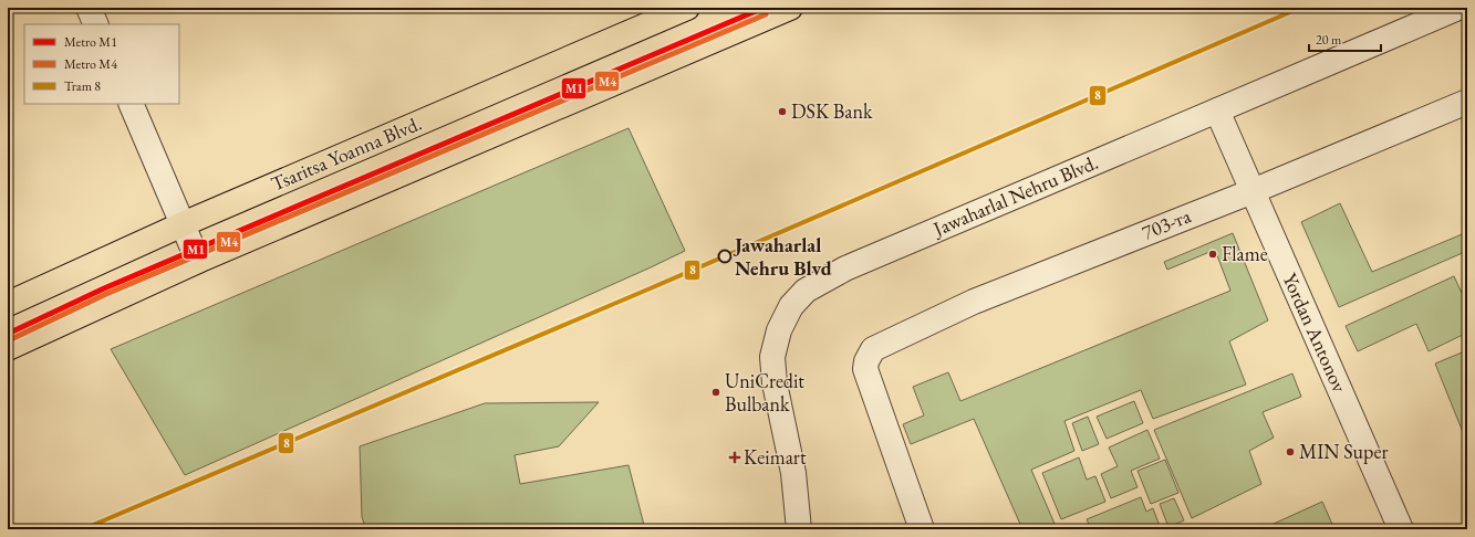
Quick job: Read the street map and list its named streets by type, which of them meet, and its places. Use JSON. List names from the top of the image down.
{
  "streets": {
    "main road": ["Tsaritsa Yoanna Blvd."],
    "street": ["Jawaharlal Nehru Blvd.", "703-та", "Yordan Antonov"]
  },
  "crossings": [
    ["Jawaharlal Nehru Blvd.", "Yordan Antonov"],
    ["703-та", "Yordan Antonov"]
  ],
  "places": {
    "other": [
      "DSK Bank",
      "Flame",
      "Jawaharlal Nehru Blvd",
      "UniCredit Bulbank",
      "MIN Super"
    ],
    "health": ["Keimart"]
  },
  "lines": ["metro line M1", "tram line 8", "metro line M4"],
  "legend": ["Metro M1", "Metro M4", "Tram 8"],
  "scale_bar": "20 m"
}
